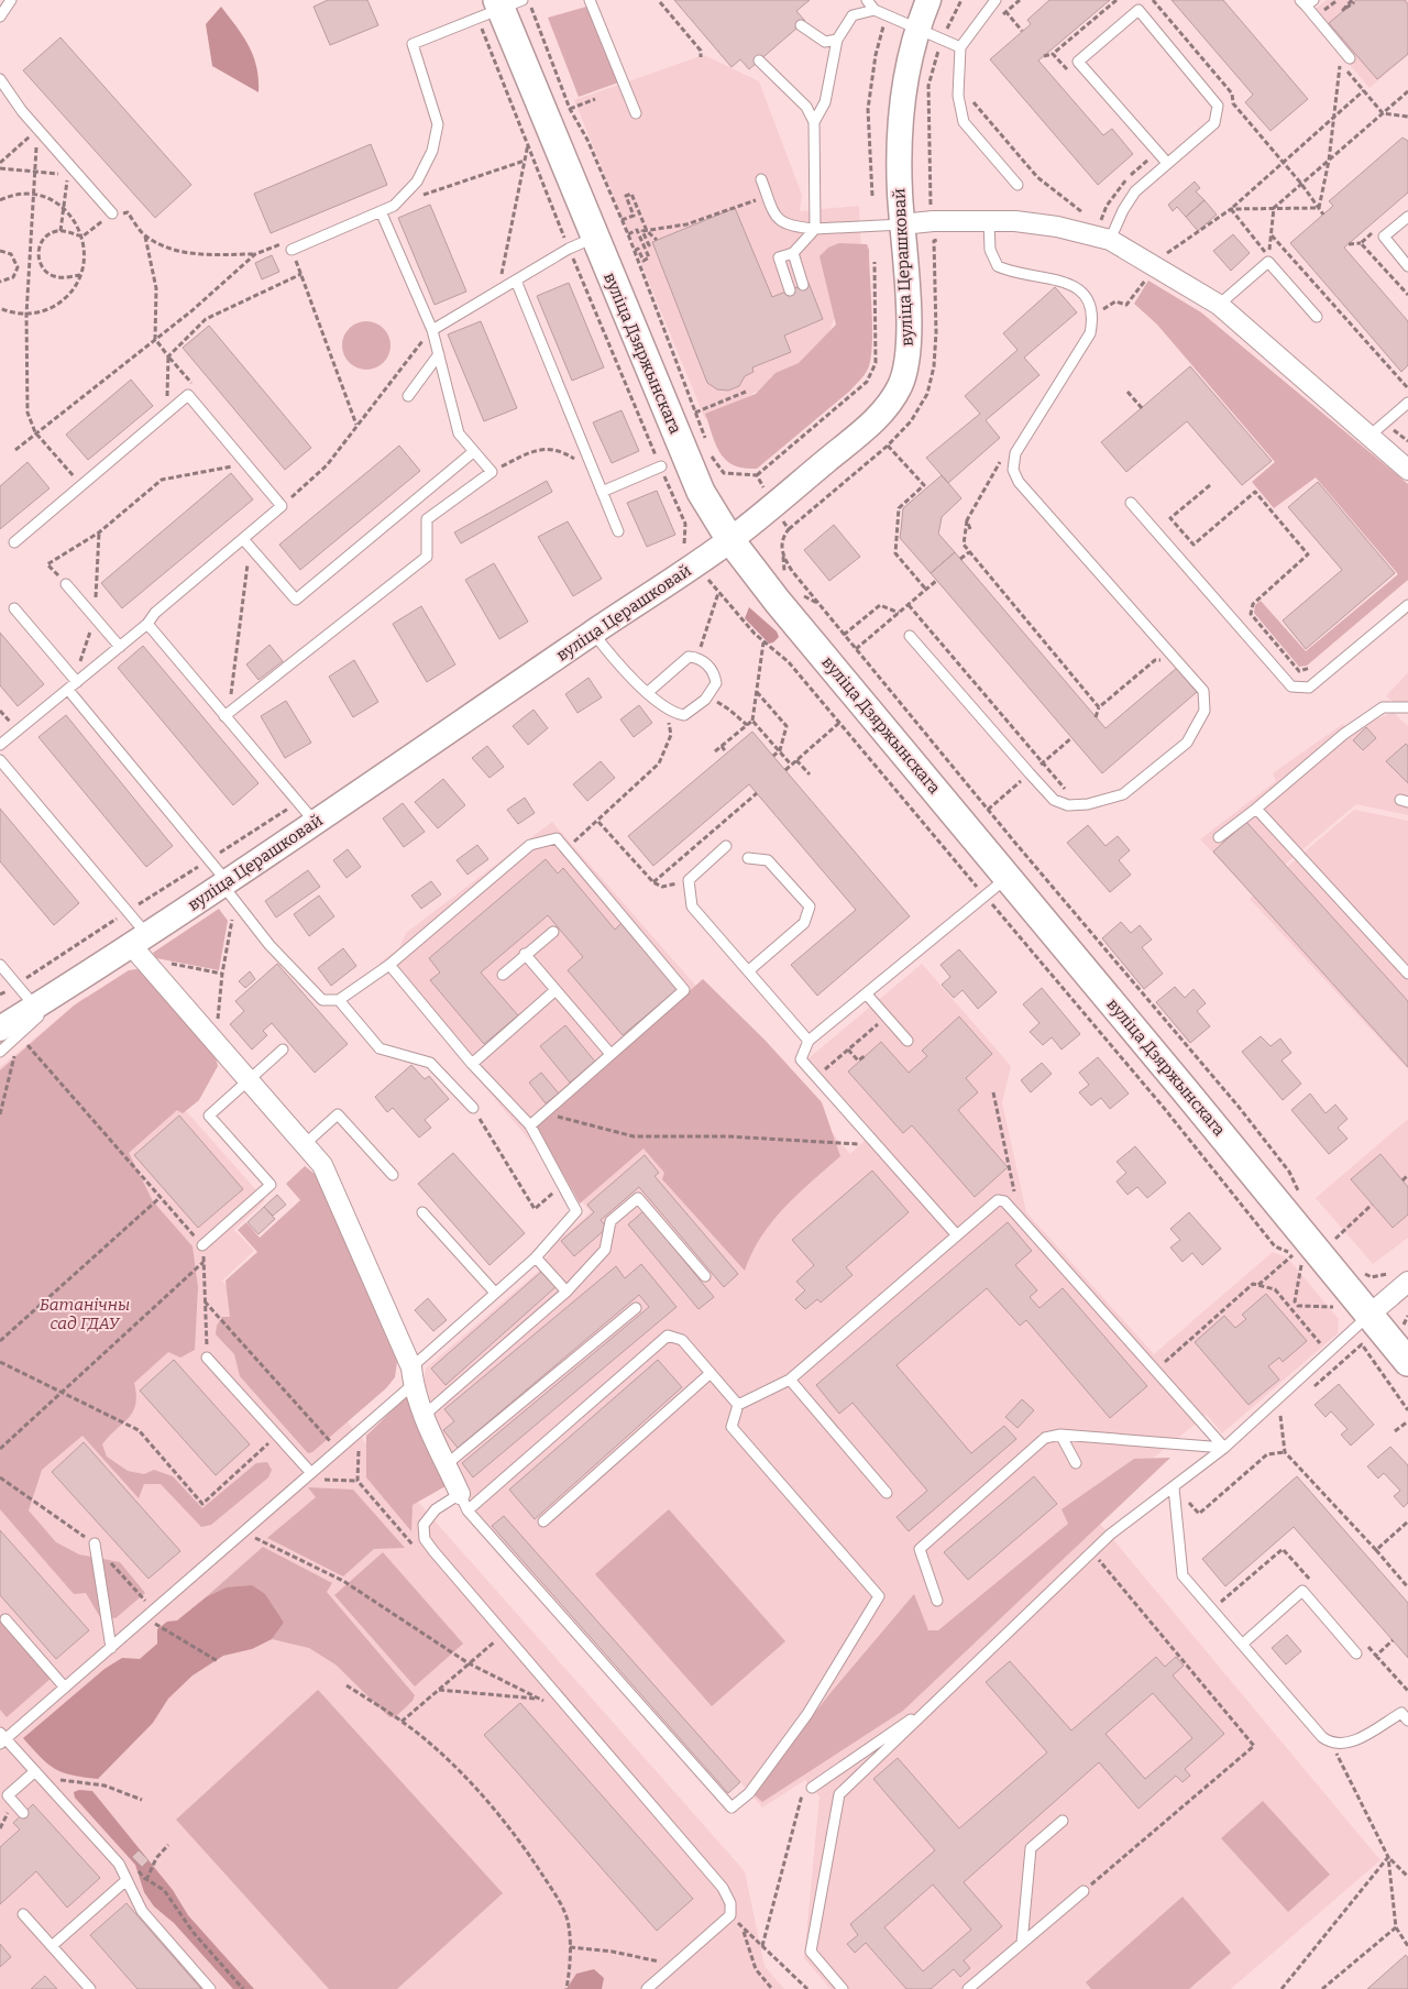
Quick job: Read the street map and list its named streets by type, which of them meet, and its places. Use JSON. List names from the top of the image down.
{
  "streets": {
    "main road": ["вуліца Дзяржынскага"],
    "street": ["вуліца Церашковай"]
  },
  "crossings": [
    ["вуліца Церашковай", "вуліца Дзяржынскага"]
  ],
  "parks": ["Батанічны сад ГДАУ"]
}
